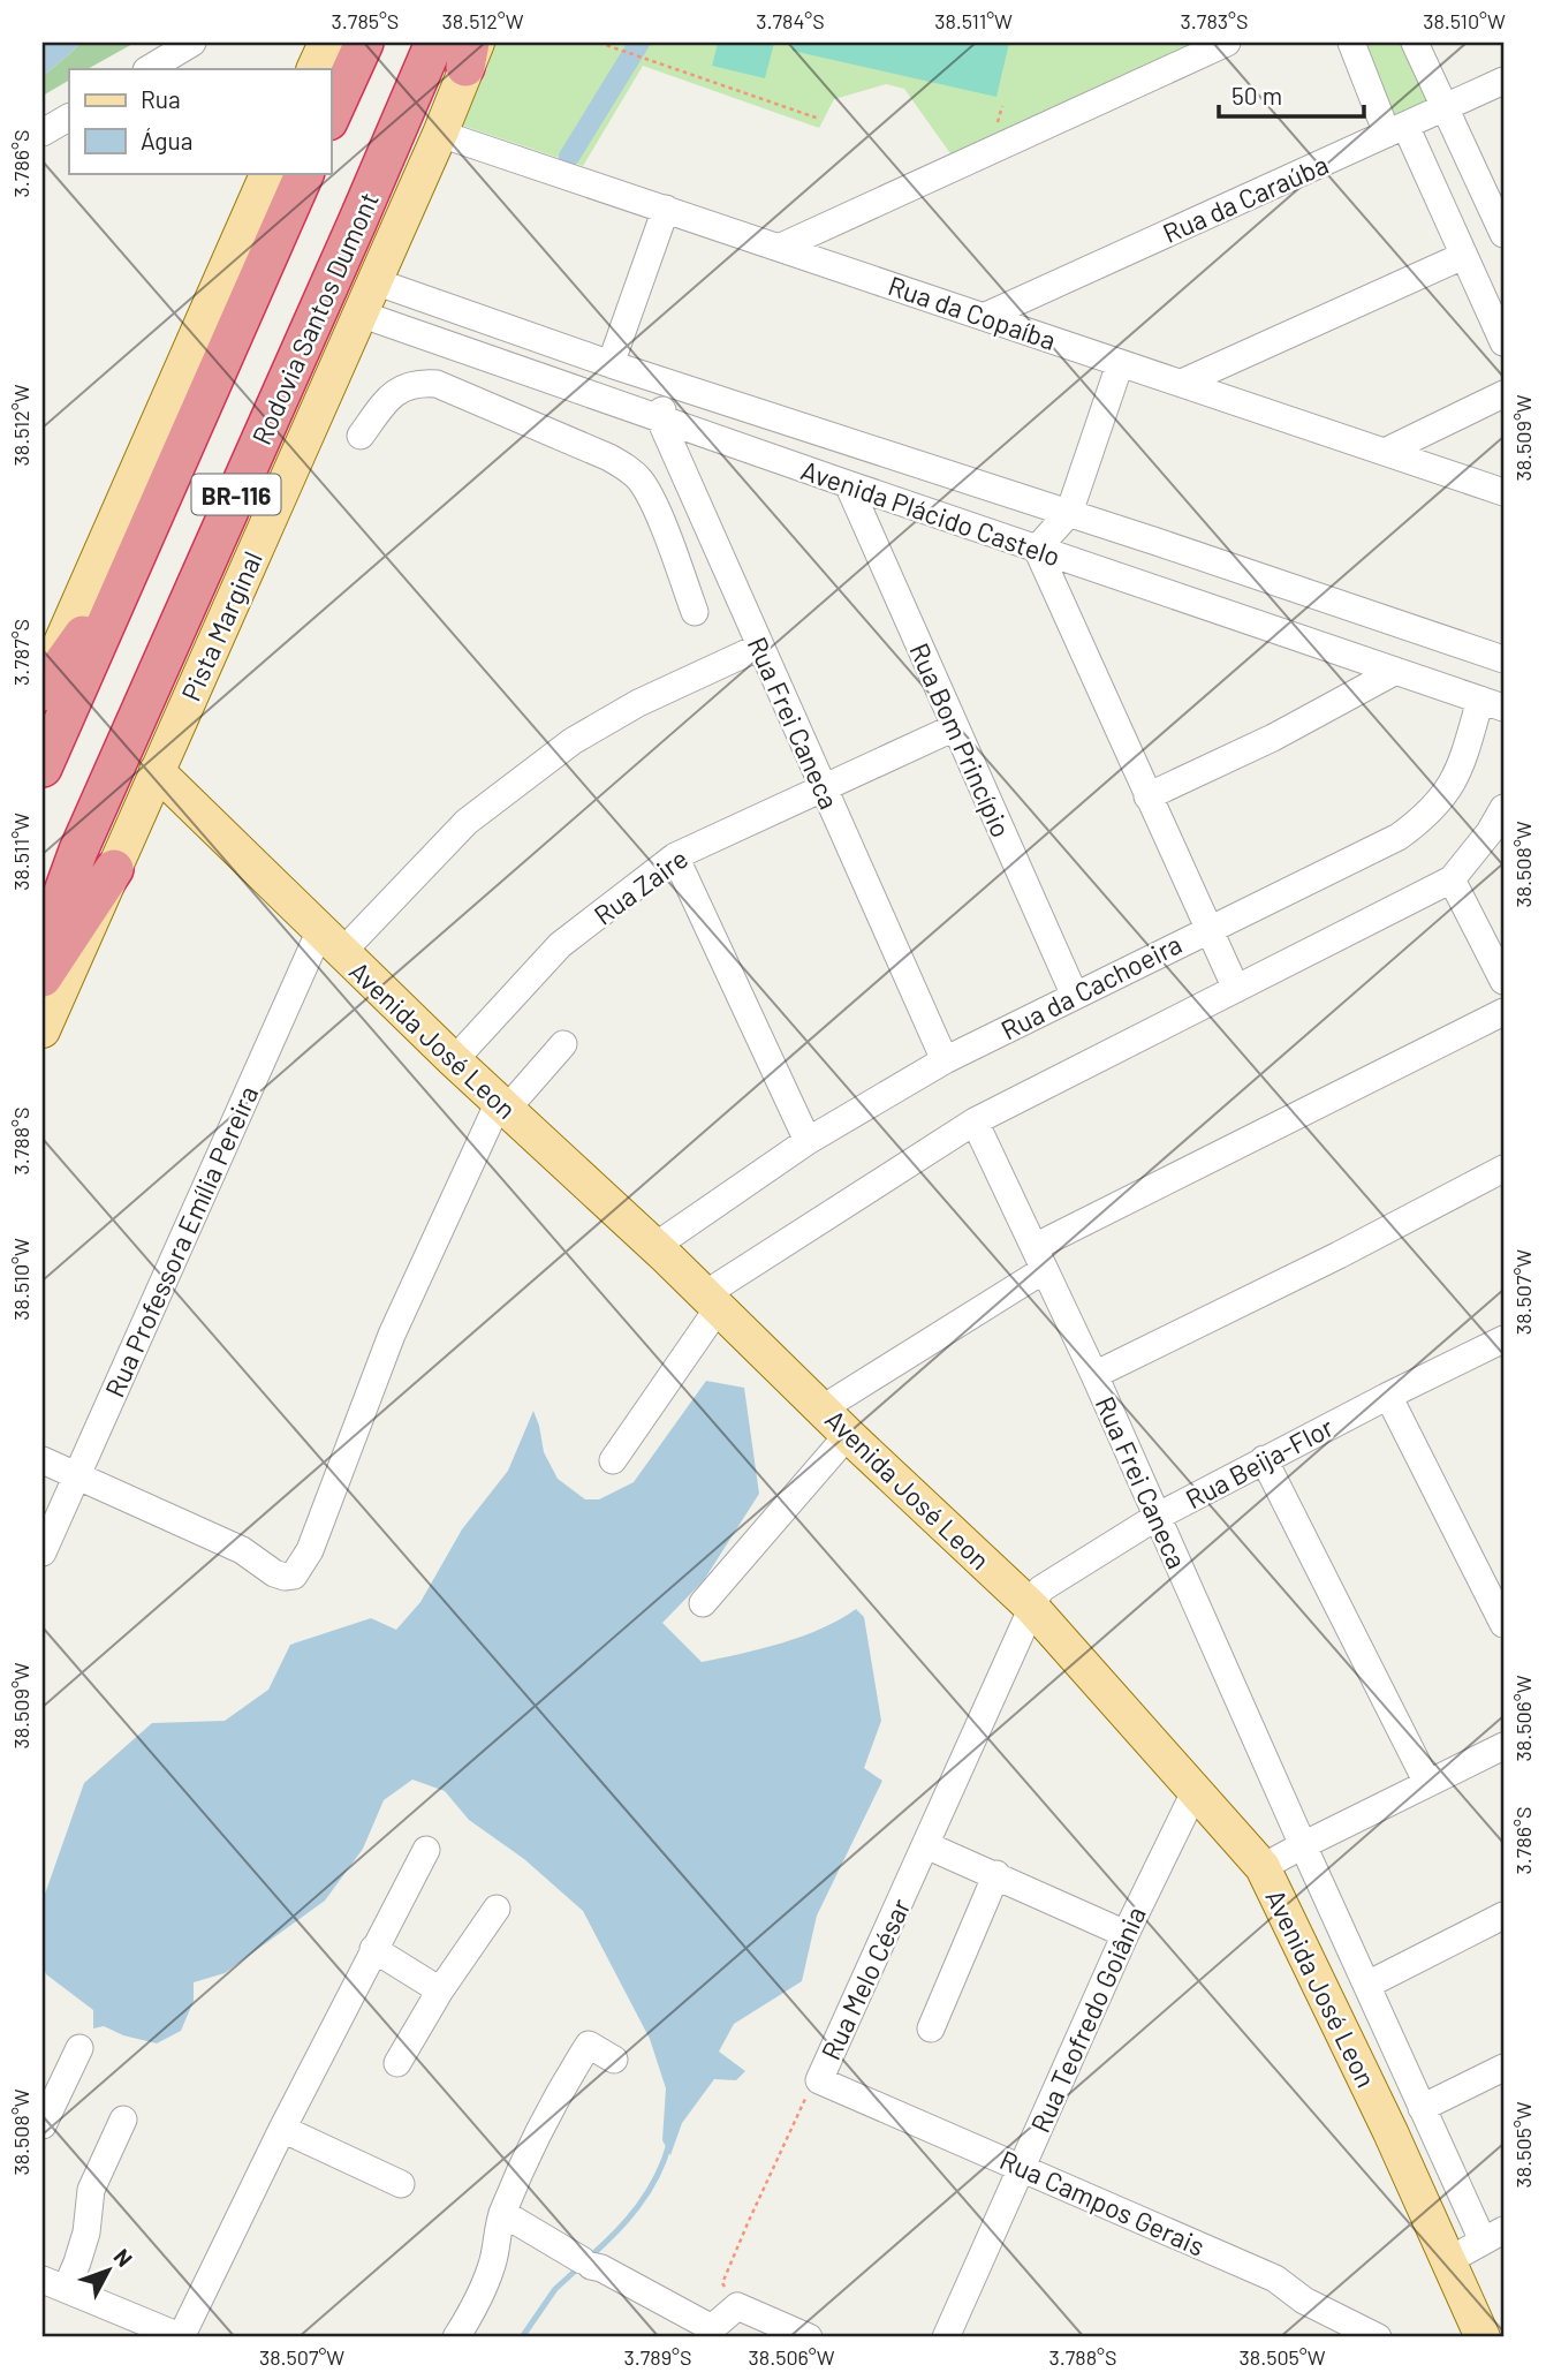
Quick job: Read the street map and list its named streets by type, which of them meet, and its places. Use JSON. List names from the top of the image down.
{
  "streets": {
    "highway": ["Rodovia Santos Dumont", "BR-116"],
    "main road": ["Pista Marginal", "Avenida José Leon"],
    "street": [
      "Rua da Caraúba",
      "Rua da Copaíba",
      "Avenida Plácido Castelo",
      "Rua Frei Caneca",
      "Rua Bom Princípio",
      "Rua Zaire",
      "Rua da Cachoeira",
      "Rua Professora Emília Pereira",
      "Rua Beija-Flor",
      "Rua Melo César",
      "Rua Teofredo Goiânia",
      "Rua Campos Gerais"
    ]
  },
  "crossings": [
    ["Rua da Caraúba", "Rua da Copaíba"],
    ["Rua da Copaíba", "Pista Marginal"],
    ["Avenida Plácido Castelo", "Pista Marginal"],
    ["Avenida Plácido Castelo", "Rua Frei Caneca"],
    ["Avenida Plácido Castelo", "Rua Bom Princípio"],
    ["Avenida Plácido Castelo", "Rua da Cachoeira"],
    ["Pista Marginal", "Avenida José Leon"],
    ["Rua Frei Caneca", "Rua Zaire"],
    ["Rua Frei Caneca", "Rua da Cachoeira"],
    ["Rua Frei Caneca", "Rua Professora Emília Pereira"],
    ["Rua Frei Caneca", "Rua Beija-Flor"],
    ["Rua Bom Princípio", "Rua Zaire"],
    ["Rua Bom Princípio", "Rua da Cachoeira"],
    ["Rua Zaire", "Avenida José Leon"],
    ["Rua da Cachoeira", "Avenida José Leon"],
    ["Avenida José Leon", "Rua Professora Emília Pereira"],
    ["Avenida José Leon", "Rua Beija-Flor"],
    ["Avenida José Leon", "Rua Melo César"],
    ["Avenida José Leon", "Rua Teofredo Goiânia"],
    ["Rua Beija-Flor", "Rua Melo César"],
    ["Rua Melo César", "Rua Campos Gerais"],
    ["Rua Teofredo Goiânia", "Rua Campos Gerais"]
  ],
  "legend": ["Rua", "Água"],
  "scale_bar": "50 m",
  "north": "top right",
  "coordinates": [
    "3.785°S",
    "38.512°W",
    "3.784°S",
    "38.511°W",
    "3.783°S",
    "38.510°W",
    "3.786°S",
    "38.509°W",
    "3.787°S",
    "38.508°W",
    "3.788°S",
    "38.507°W",
    "38.506°W",
    "38.505°W",
    "3.789°S"
  ]
}
